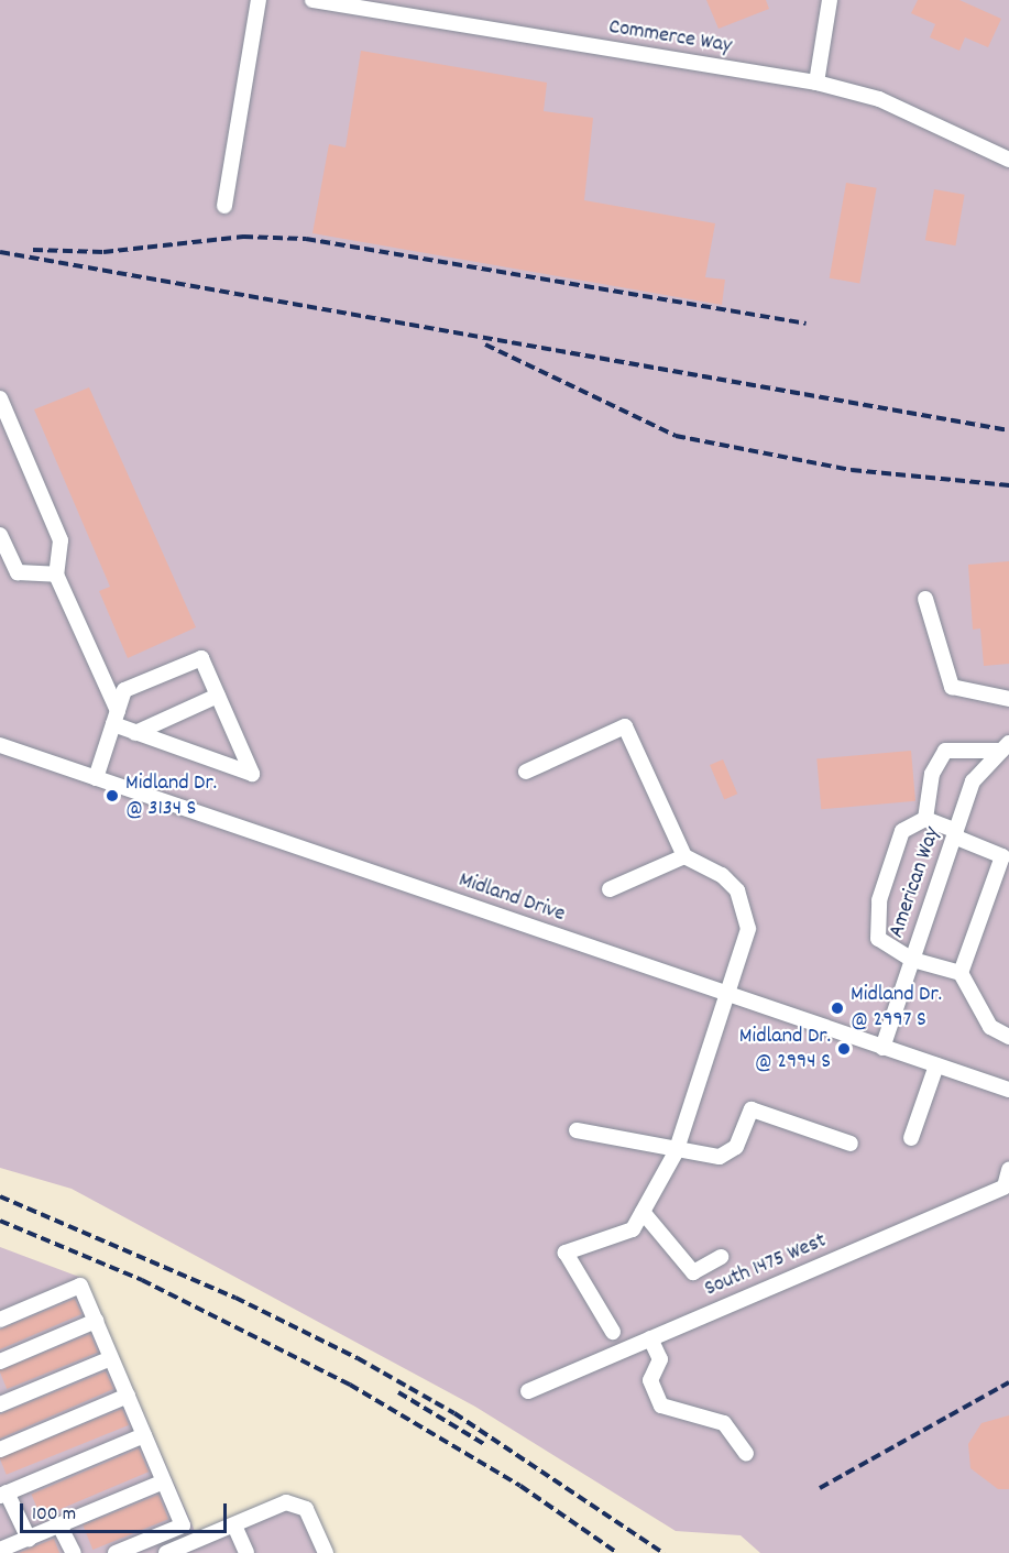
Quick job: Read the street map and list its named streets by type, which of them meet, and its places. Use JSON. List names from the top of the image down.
{
  "streets": {
    "street": [
      "Commerce Way",
      "American Way",
      "Midland Drive",
      "South 1475 West"
    ]
  },
  "crossings": [
    ["American Way", "Midland Drive"]
  ],
  "places": ["Midland Dr. @ 3134 S", "Midland Dr. @ 2997 S", "Midland Dr. @ 2994 S"],
  "scale_bar": "100 m"
}
